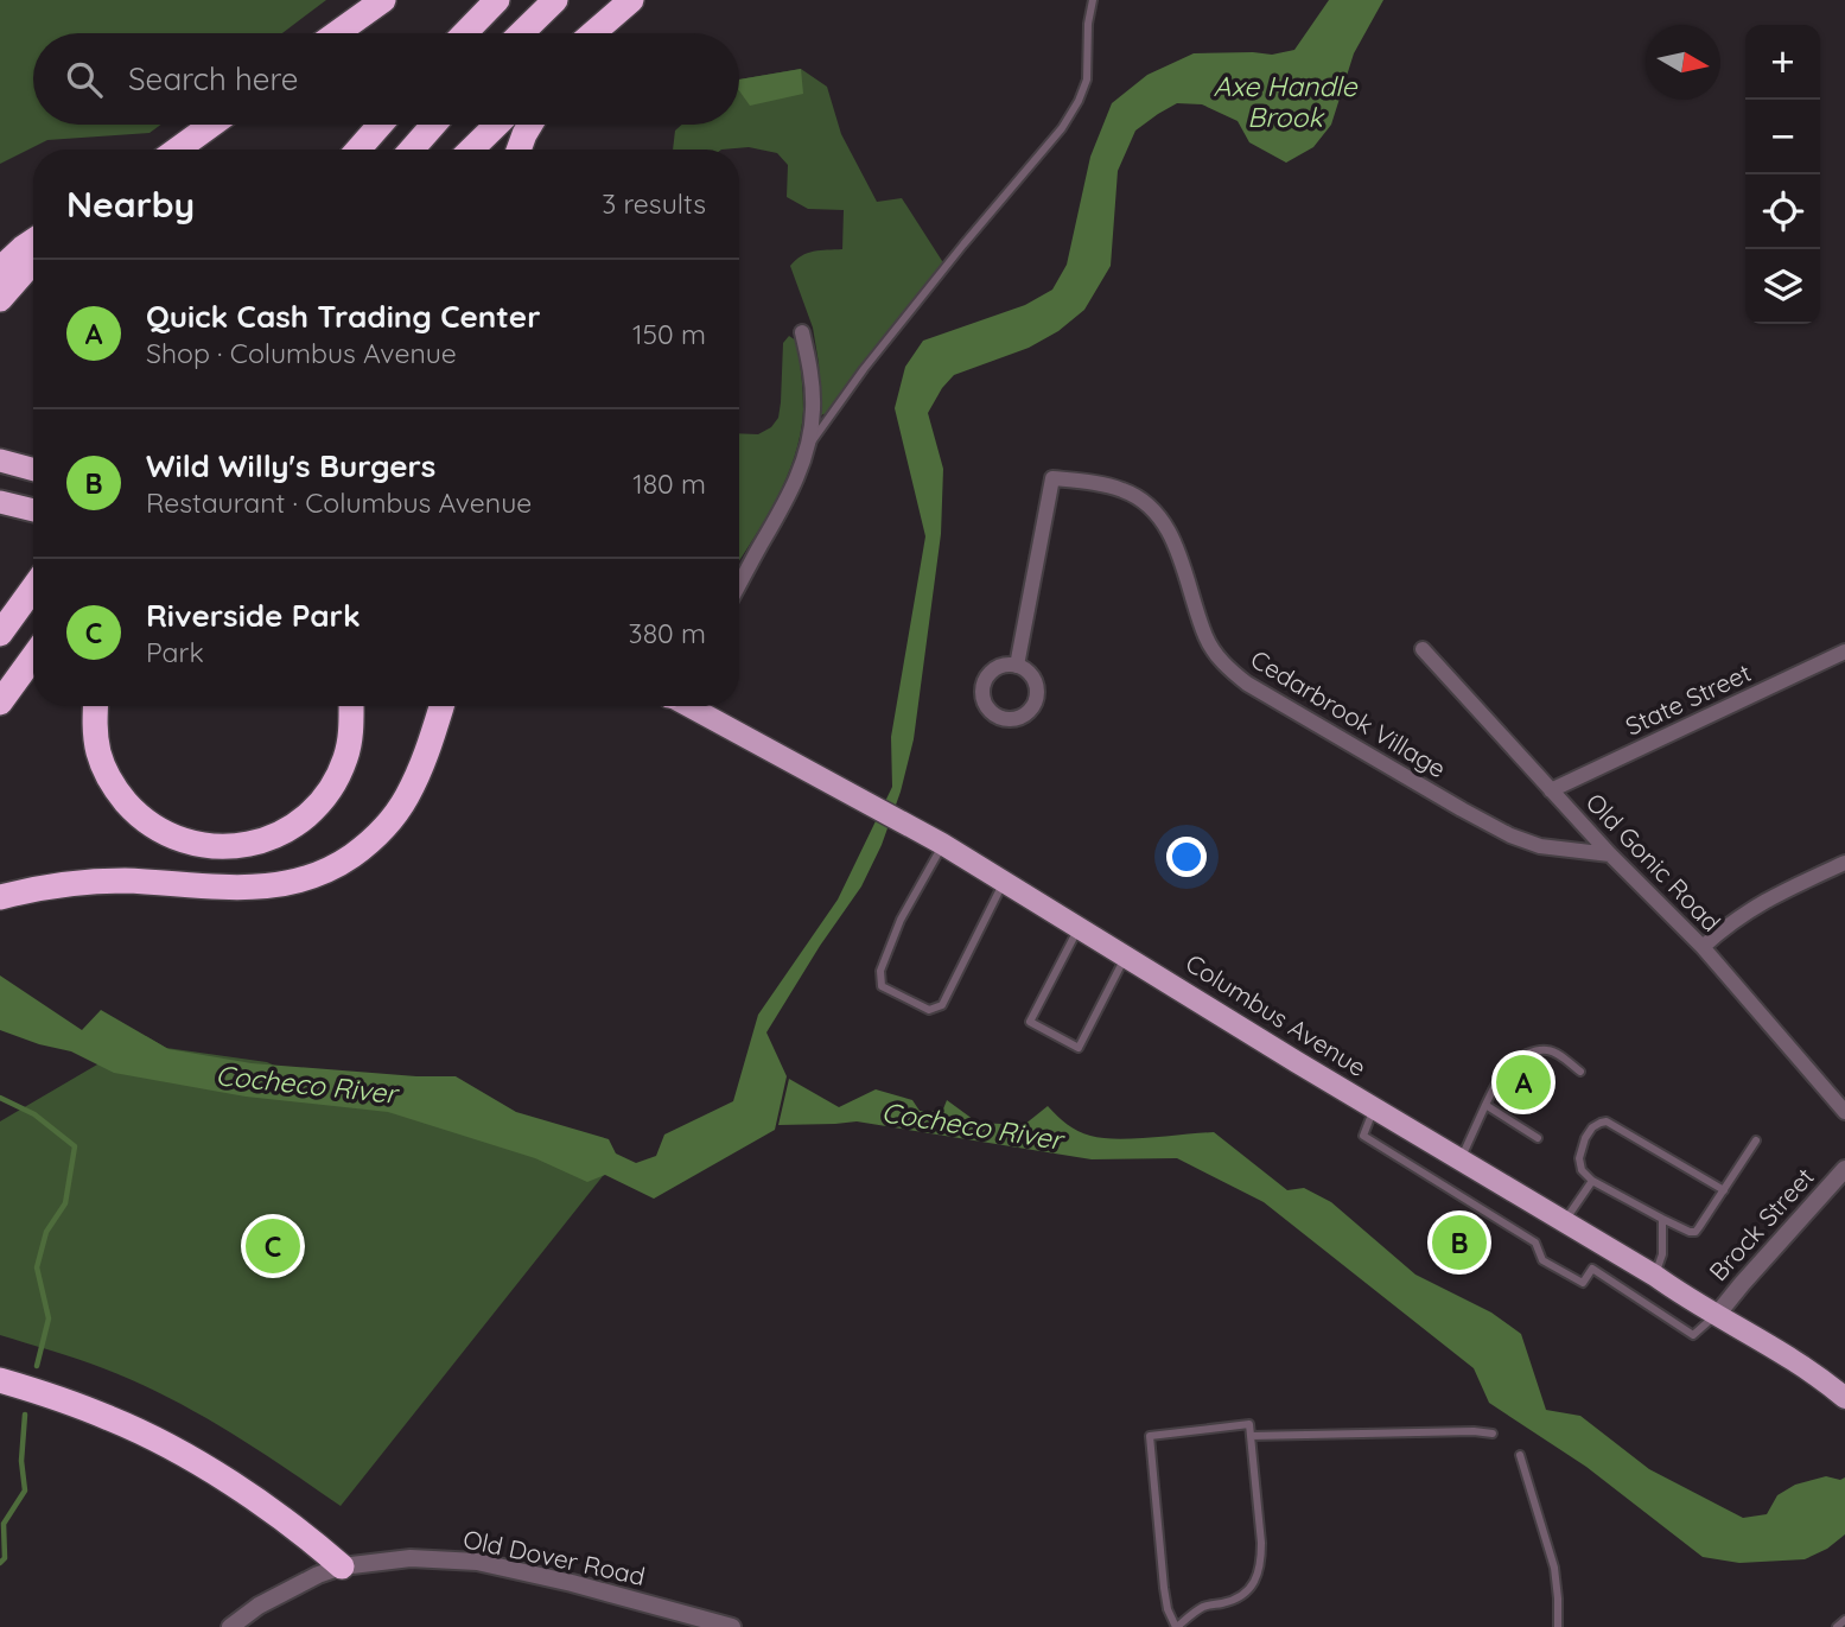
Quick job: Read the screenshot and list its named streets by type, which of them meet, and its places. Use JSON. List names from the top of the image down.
{
  "streets": {
    "main road": ["Columbus Avenue"],
    "street": [
      "State Street",
      "Cedarbrook Village",
      "Old Gonic Road",
      "Brock Street",
      "Old Dover Road"
    ]
  },
  "crossings": [
    ["State Street", "Old Gonic Road"],
    ["Cedarbrook Village", "Old Gonic Road"],
    ["Columbus Avenue", "Brock Street"]
  ],
  "water": ["Axe Handle Brook", "Cocheco River"],
  "north": "right",
  "page": {
    "map_buttons": ["+", "−"],
    "search": "Search here",
    "heading": ["Nearby", "3 results"],
    "list": [
      {
        "mark": "A",
        "name": "Quick Cash Trading Center",
        "note": "Shop · Columbus Avenue",
        "value": "150 m"
      },
      {
        "mark": "B",
        "name": "Wild Willy's Burgers",
        "note": "Restaurant · Columbus Avenue",
        "value": "180 m"
      },
      {
        "mark": "C",
        "name": "Riverside Park",
        "note": "Park",
        "value": "380 m"
      }
    ],
    "pins": ["A", "B", "C"]
  }
}
